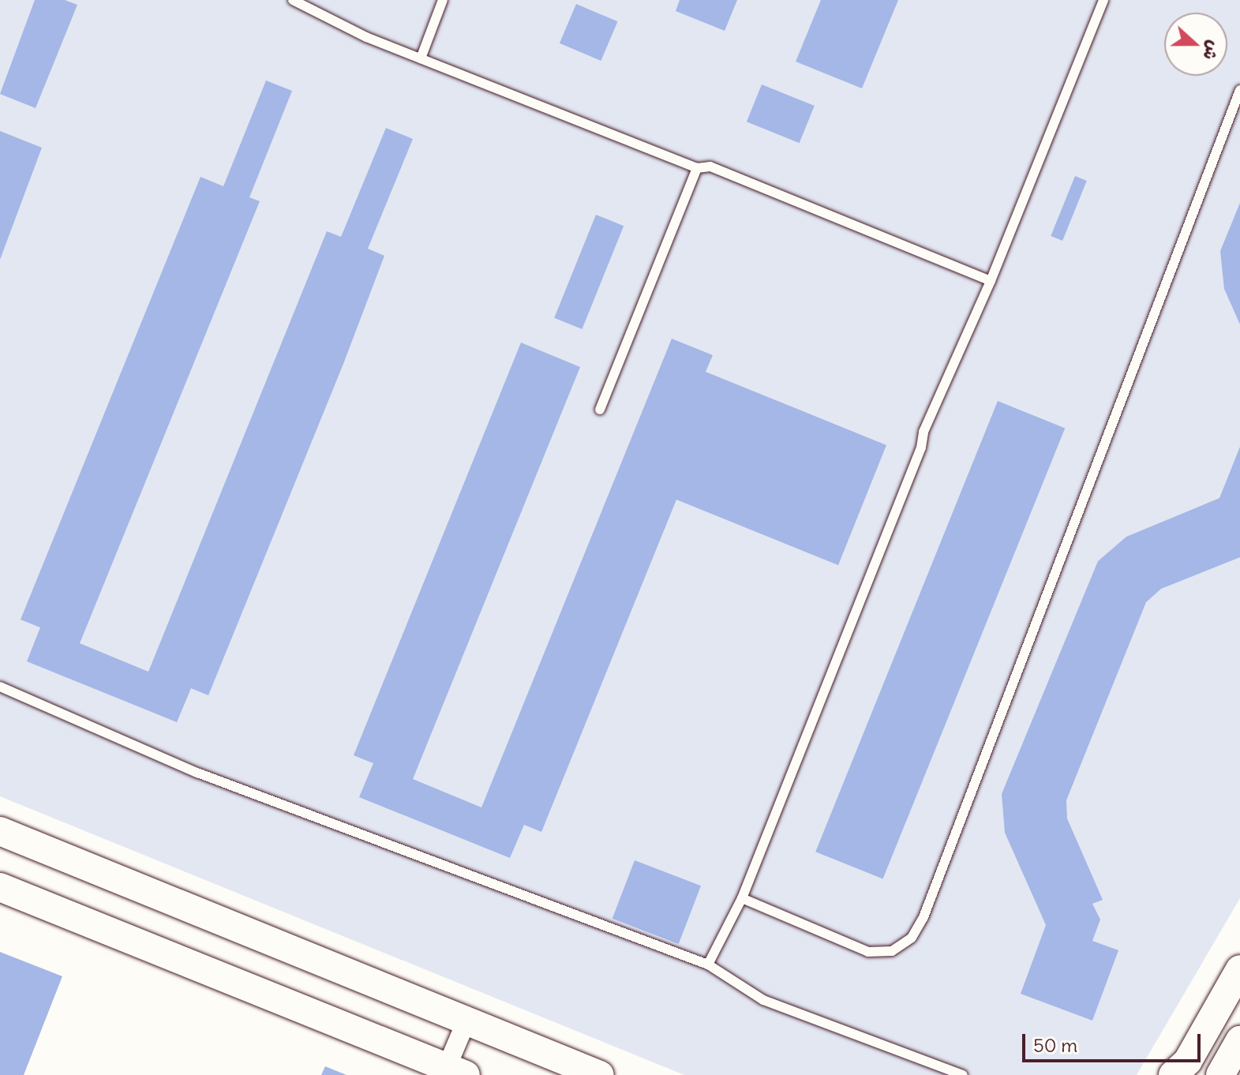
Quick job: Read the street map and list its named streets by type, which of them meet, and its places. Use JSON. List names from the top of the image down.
{
  "scale_bar": "50 m",
  "north": "right"
}
